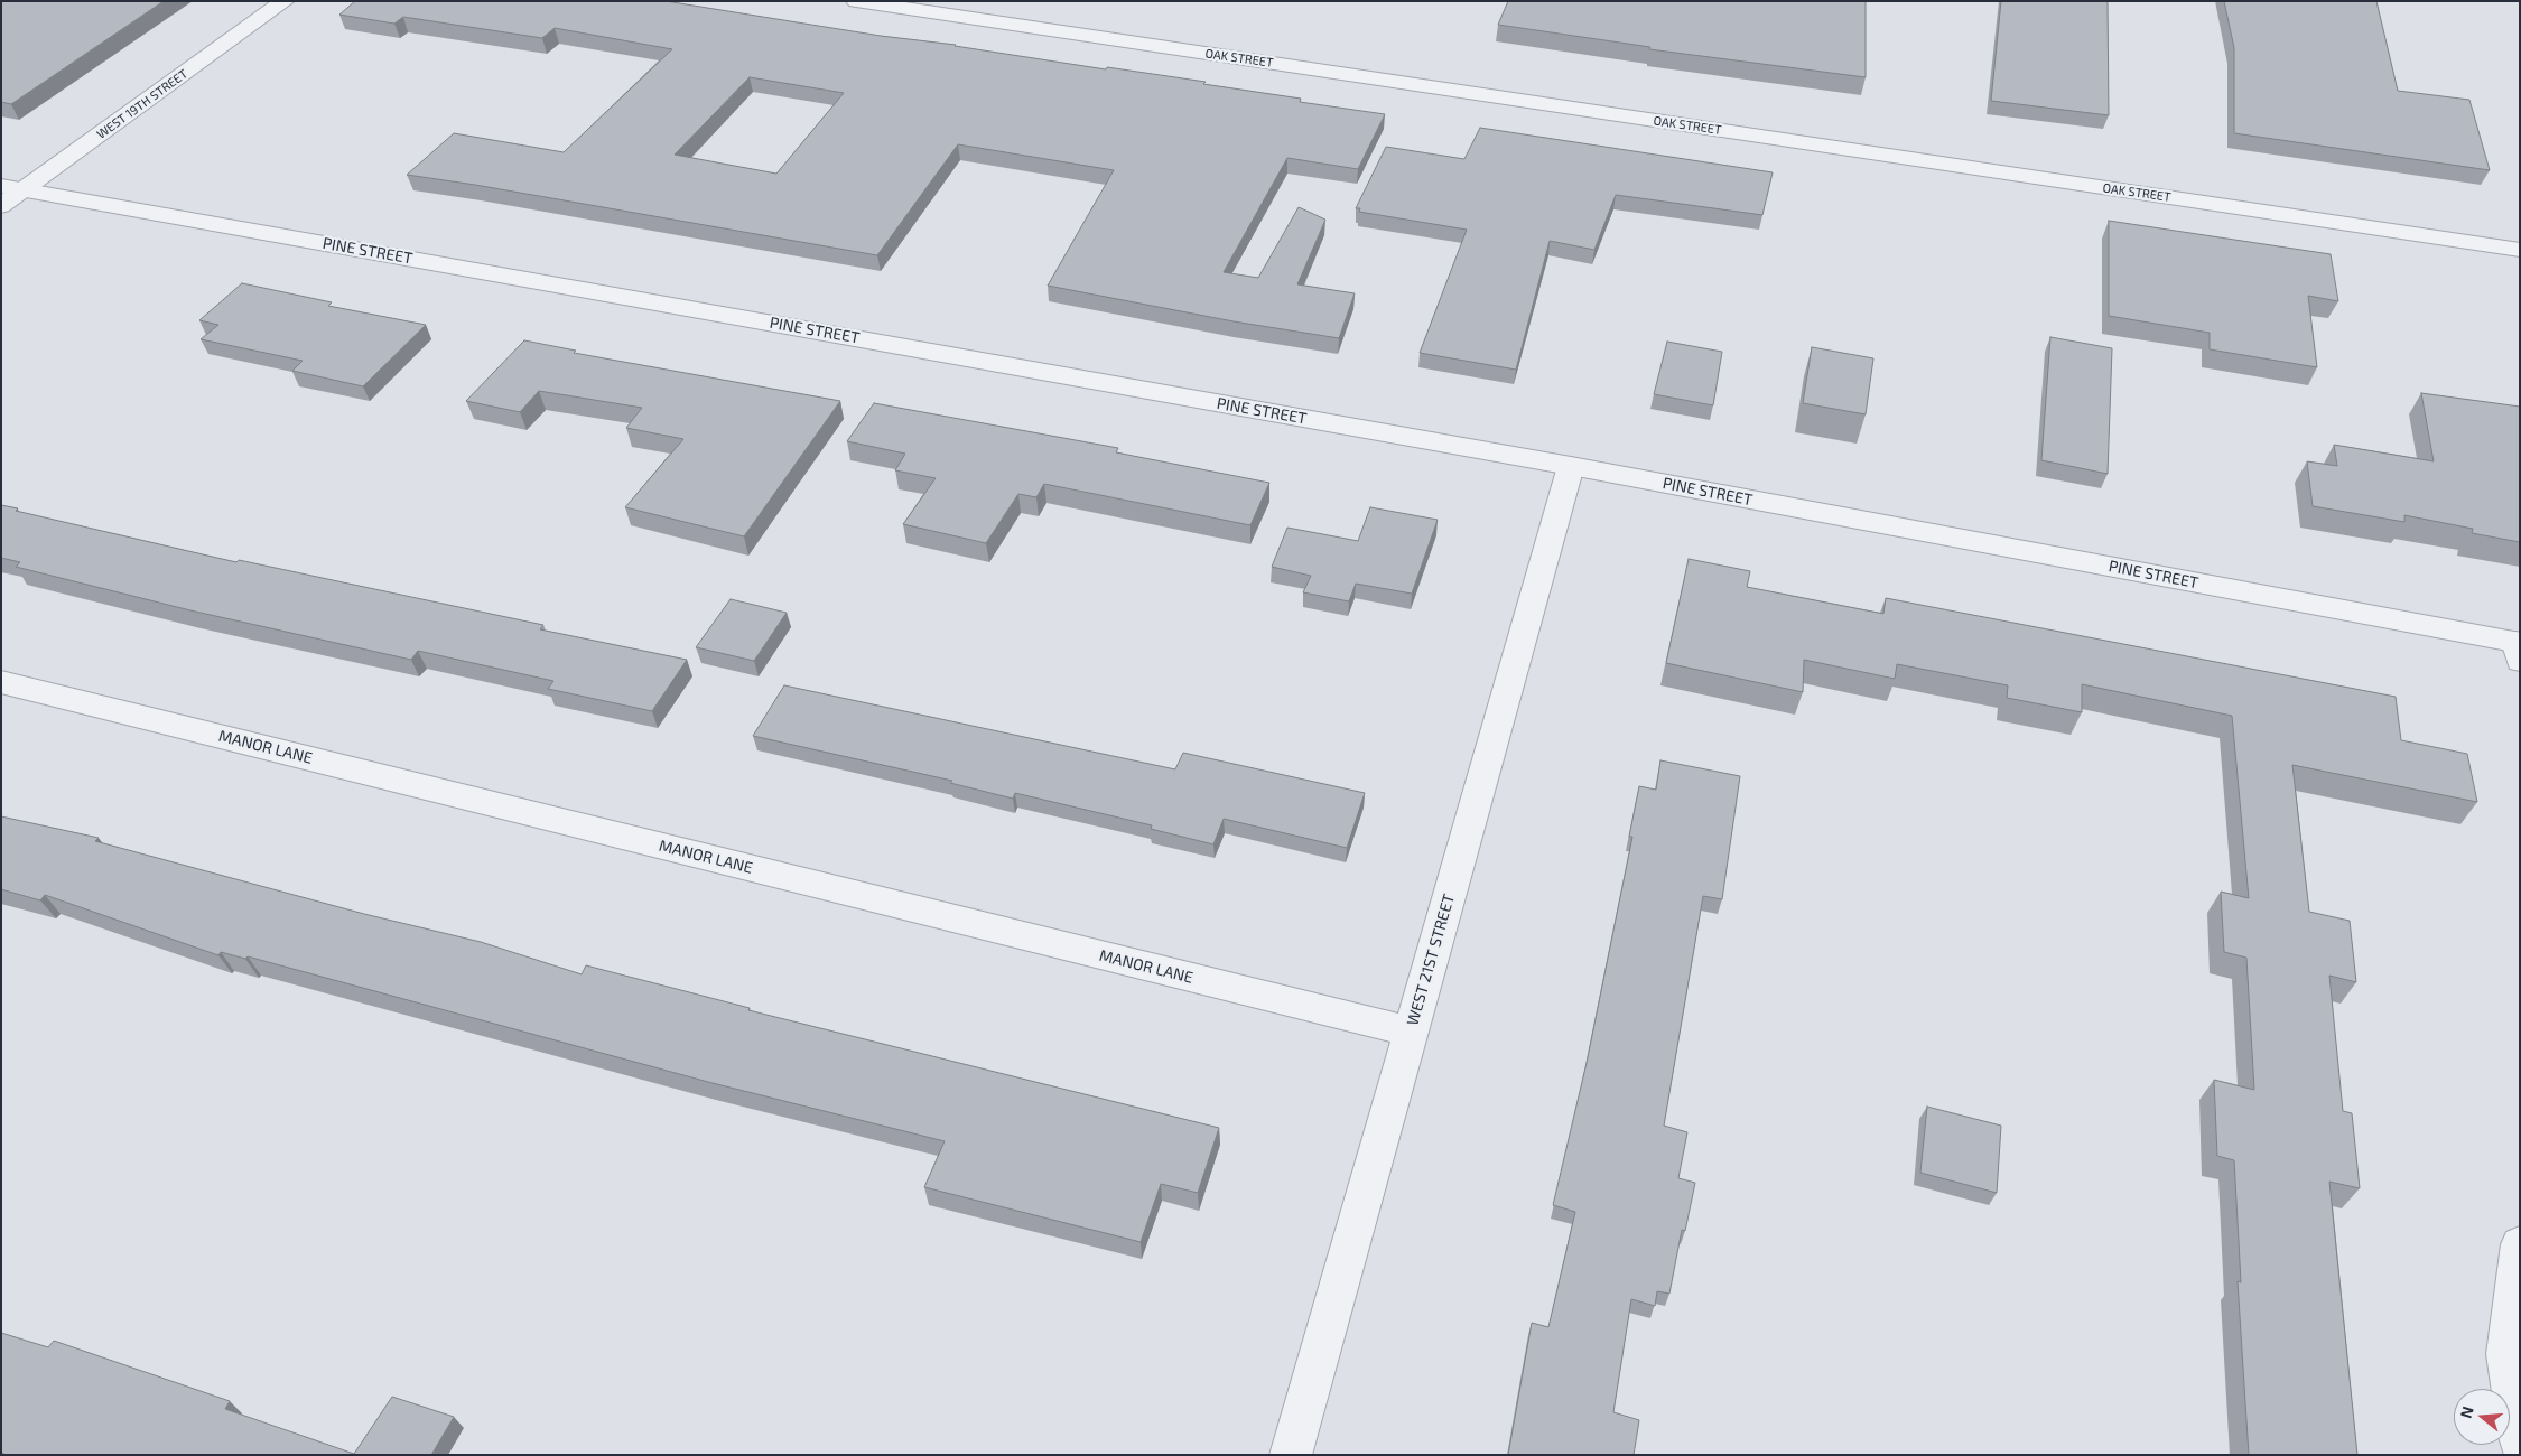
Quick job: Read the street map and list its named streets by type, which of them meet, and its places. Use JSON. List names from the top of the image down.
{
  "streets": {
    "street": [
      "OAK STREET",
      "WEST 19TH STREET",
      "PINE STREET",
      "MANOR LANE",
      "WEST 21ST STREET"
    ]
  },
  "crossings": [
    ["WEST 19TH STREET", "PINE STREET"],
    ["PINE STREET", "WEST 21ST STREET"],
    ["MANOR LANE", "WEST 21ST STREET"]
  ],
  "north": "left"
}
